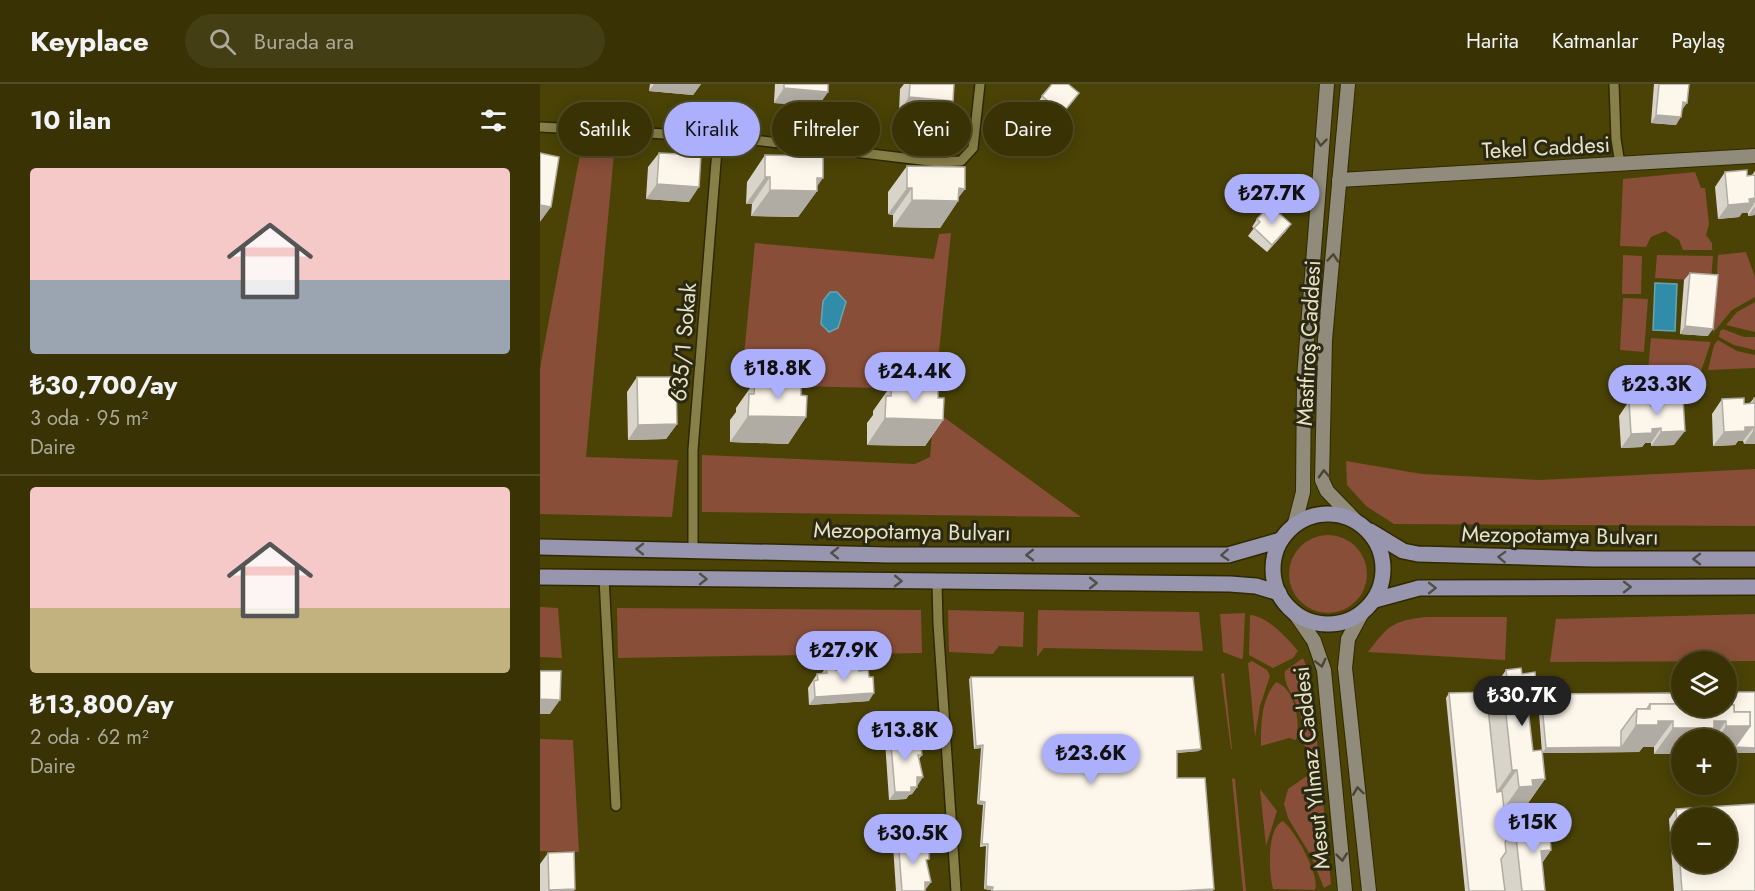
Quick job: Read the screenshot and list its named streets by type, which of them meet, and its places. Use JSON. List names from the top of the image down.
{
  "streets": {
    "main road": [
      "Tekel Caddesi",
      "Mastfıroş Caddesi",
      "Mezopotamya Bulvarı",
      "Mesut Yılmaz Caddesi"
    ],
    "street": ["635/1 Sokak"]
  },
  "crossings": [
    ["Tekel Caddesi", "Mastfıroş Caddesi"],
    ["635/1 Sokak", "Mezopotamya Bulvarı"],
    ["Mastfıroş Caddesi", "Mezopotamya Bulvarı"],
    ["Mastfıroş Caddesi", "Mesut Yılmaz Caddesi"],
    ["Mezopotamya Bulvarı", "Mesut Yılmaz Caddesi"]
  ],
  "page": {
    "header": "Keyplace",
    "search": "Burada ara",
    "nav": ["Harita", "Katmanlar", "Paylaş"],
    "heading": "10 ilan",
    "chip": [
      "Satılık",
      "Kiralık",
      "Filtreler",
      "Yeni",
      "Daire"
    ],
    "list": [
      {
        "name": "₺30,700/ay",
        "note": "3 oda · 95 m² · Daire"
      },
      {
        "name": "₺13,800/ay",
        "note": "2 oda · 62 m² · Daire"
      }
    ],
    "price": [
      "₺27.7K",
      "₺18.8K",
      "₺24.4K",
      "₺23.3K",
      "₺27.9K",
      "₺30.7K",
      "₺13.8K",
      "₺23.6K",
      "₺15K",
      "₺30.5K"
    ],
    "map_buttons": ["+", "−"]
  }
}
